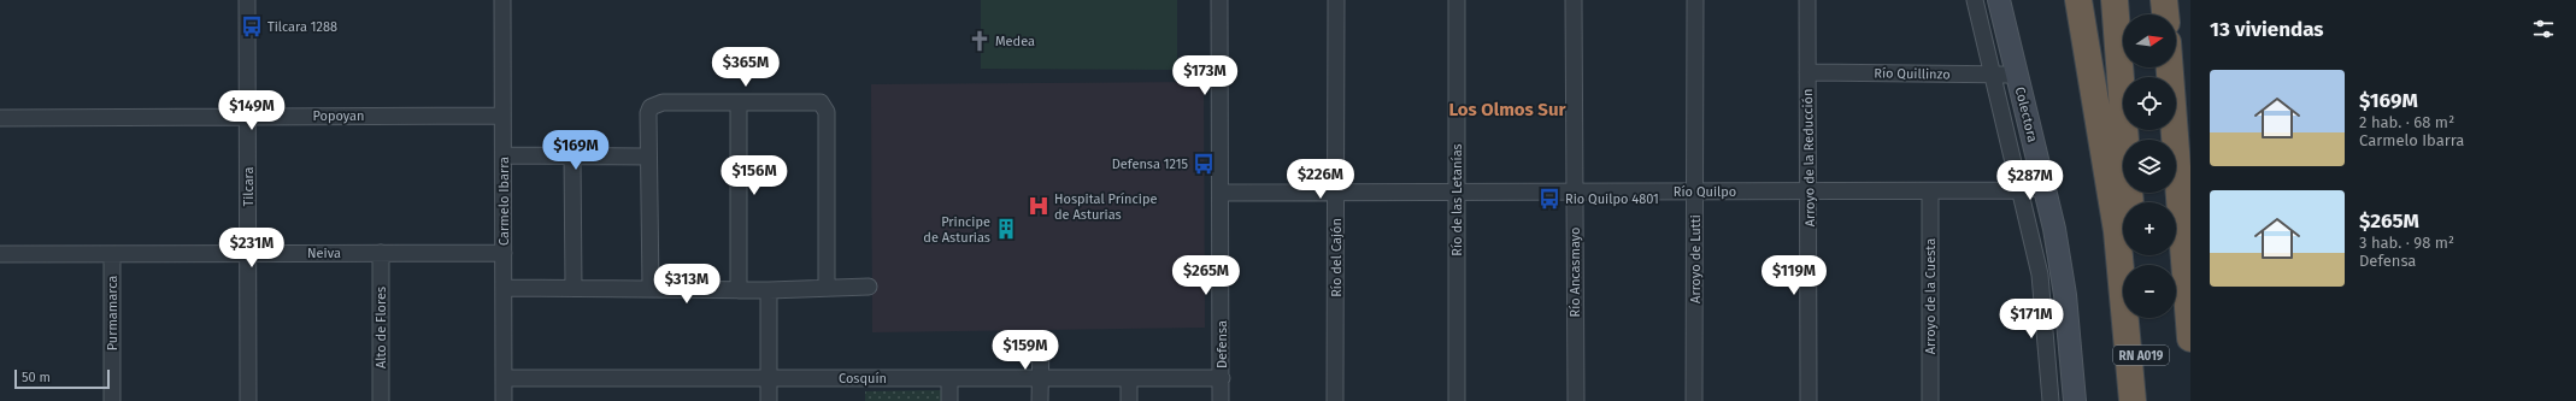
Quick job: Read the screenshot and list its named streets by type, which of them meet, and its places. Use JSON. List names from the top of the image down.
{
  "streets": {
    "highway": ["RN A019"],
    "street": [
      "Río Quillinzo",
      "Colectora",
      "Popoyan",
      "Arroyo de la Reducción",
      "Tilcara",
      "Río Quilpo",
      "Río de las Letanías",
      "Carmelo Ibarra",
      "Neiva",
      "Río del Cajón",
      "Arroyo de Lutti",
      "Río Ancasmayo",
      "Arroyo de la Cuesta",
      "Purmamarca",
      "Alto de Flores",
      "Defensa",
      "Cosquín"
    ]
  },
  "crossings": [
    ["Río Quillinzo", "Colectora"],
    ["Río Quillinzo", "Arroyo de la Reducción"],
    ["Colectora", "Río Quilpo"],
    ["Popoyan", "Tilcara"],
    ["Popoyan", "Carmelo Ibarra"],
    ["Arroyo de la Reducción", "Río Quilpo"],
    ["Tilcara", "Neiva"],
    ["Río Quilpo", "Río de las Letanías"],
    ["Río Quilpo", "Río del Cajón"],
    ["Río Quilpo", "Arroyo de Lutti"],
    ["Río Quilpo", "Río Ancasmayo"],
    ["Río Quilpo", "Arroyo de la Cuesta"],
    ["Río Quilpo", "Defensa"],
    ["Carmelo Ibarra", "Neiva"],
    ["Carmelo Ibarra", "Cosquín"],
    ["Neiva", "Purmamarca"],
    ["Neiva", "Alto de Flores"],
    ["Defensa", "Cosquín"]
  ],
  "districts": ["Los Olmos Sur"],
  "places": {
    "bus stop": ["Tilcara 1288", "Defensa 1215", "Rio Quilpo 4801"],
    "church": ["Medea"],
    "hospital": ["Hospital Príncipe de Asturias"],
    "building": ["Principe de Asturias"]
  },
  "scale_bar": "50 m",
  "north": "right",
  "page": {
    "heading": "13 viviendas",
    "map_buttons": ["+", "−"],
    "price": [
      "$365M",
      "$173M",
      "$149M",
      "$169M",
      "$156M",
      "$226M",
      "$287M",
      "$231M",
      "$265M",
      "$119M",
      "$313M",
      "$171M",
      "$159M"
    ],
    "list": [
      {
        "name": "$169M",
        "note": "2 hab. · 68 m² · Carmelo Ibarra"
      },
      {
        "name": "$265M",
        "note": "3 hab. · 98 m² · Defensa"
      }
    ],
    "scale": "50 m"
  }
}
